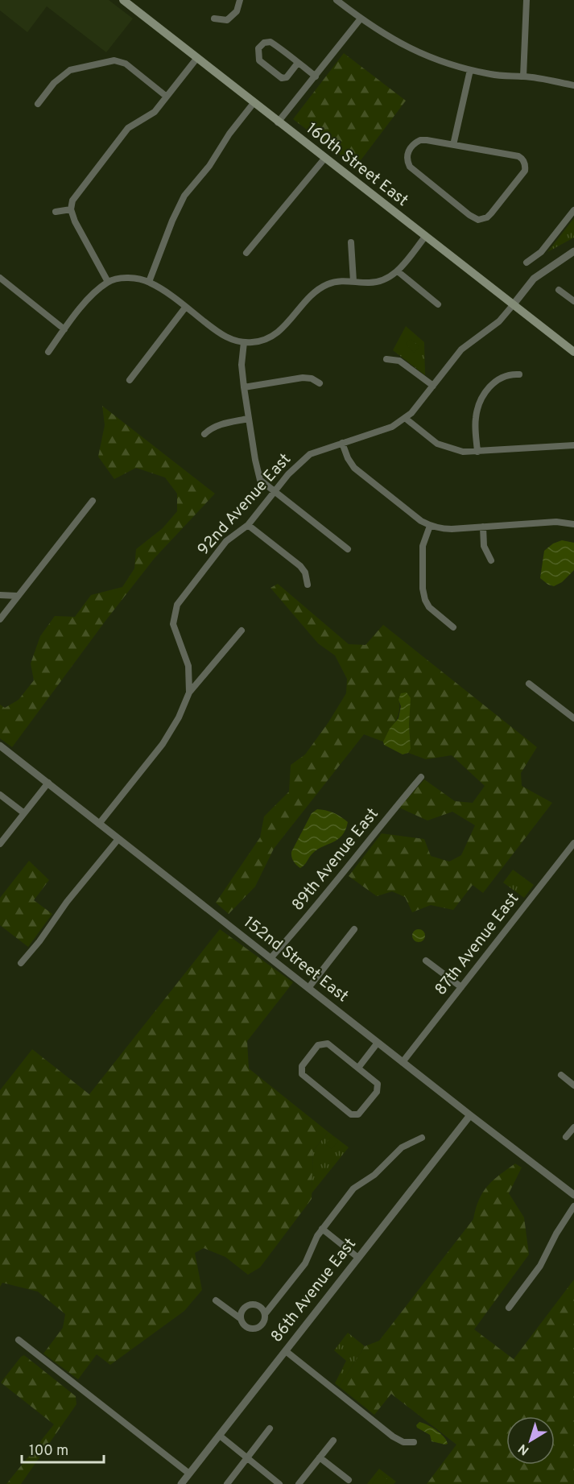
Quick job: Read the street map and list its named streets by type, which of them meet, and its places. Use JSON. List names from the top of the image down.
{
  "streets": {
    "main road": ["160th Street East"],
    "street": [
      "92nd Avenue East",
      "89th Avenue East",
      "87th Avenue East",
      "152nd Street East",
      "86th Avenue East"
    ]
  },
  "crossings": [
    ["160th Street East", "92nd Avenue East"],
    ["89th Avenue East", "152nd Street East"],
    ["87th Avenue East", "152nd Street East"],
    ["152nd Street East", "86th Avenue East"]
  ],
  "scale_bar": "100 m",
  "north": "bottom left"
}
